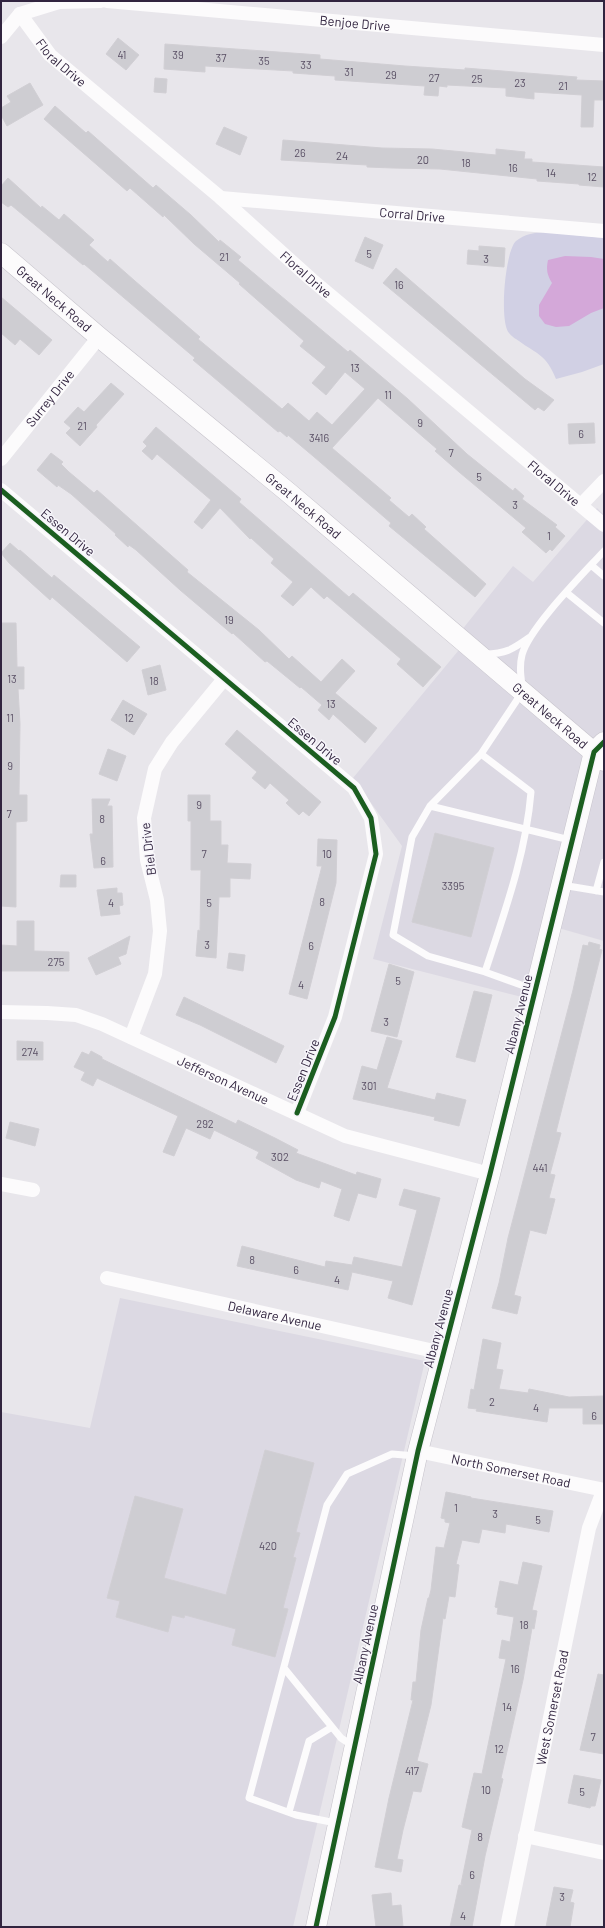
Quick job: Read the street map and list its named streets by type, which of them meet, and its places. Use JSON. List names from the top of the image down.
{
  "streets": {
    "street": [
      "Benjoe Drive",
      "Floral Drive",
      "Corral Drive",
      "Great Neck Road",
      "Surrey Drive",
      "Essen Drive",
      "Biel Drive",
      "Albany Avenue",
      "Jefferson Avenue",
      "Delaware Avenue",
      "North Somerset Road",
      "West Somerset Road"
    ]
  },
  "crossings": [
    ["Floral Drive", "Corral Drive"],
    ["Great Neck Road", "Surrey Drive"],
    ["Great Neck Road", "Albany Avenue"],
    ["Essen Drive", "Biel Drive"],
    ["Essen Drive", "Jefferson Avenue"],
    ["Biel Drive", "Jefferson Avenue"],
    ["Albany Avenue", "Jefferson Avenue"],
    ["Albany Avenue", "Delaware Avenue"],
    ["Albany Avenue", "North Somerset Road"],
    ["North Somerset Road", "West Somerset Road"]
  ],
  "house_numbers": [
    "41",
    "39",
    "37",
    "35",
    "33",
    "31",
    "29",
    "27",
    "25",
    "23",
    "21",
    "26",
    "24",
    "20",
    "18",
    "16",
    "14",
    "12",
    "5",
    "21",
    "3",
    "16",
    "13",
    "11",
    "9",
    "21",
    "6",
    "3416",
    "7",
    "5",
    "3",
    "1",
    "19",
    "13",
    "18",
    "13",
    "11",
    "12",
    "9",
    "9",
    "7",
    "8",
    "7",
    "10",
    "6",
    "3395",
    "8",
    "4",
    "5",
    "3",
    "6",
    "275",
    "5",
    "4",
    "3",
    "274",
    "301",
    "292",
    "302",
    "441",
    "8",
    "6",
    "4",
    "2",
    "4",
    "6",
    "1",
    "3",
    "5",
    "420",
    "18",
    "16",
    "14",
    "7",
    "12",
    "417",
    "10",
    "5",
    "8",
    "6",
    "3",
    "4"
  ]
}
